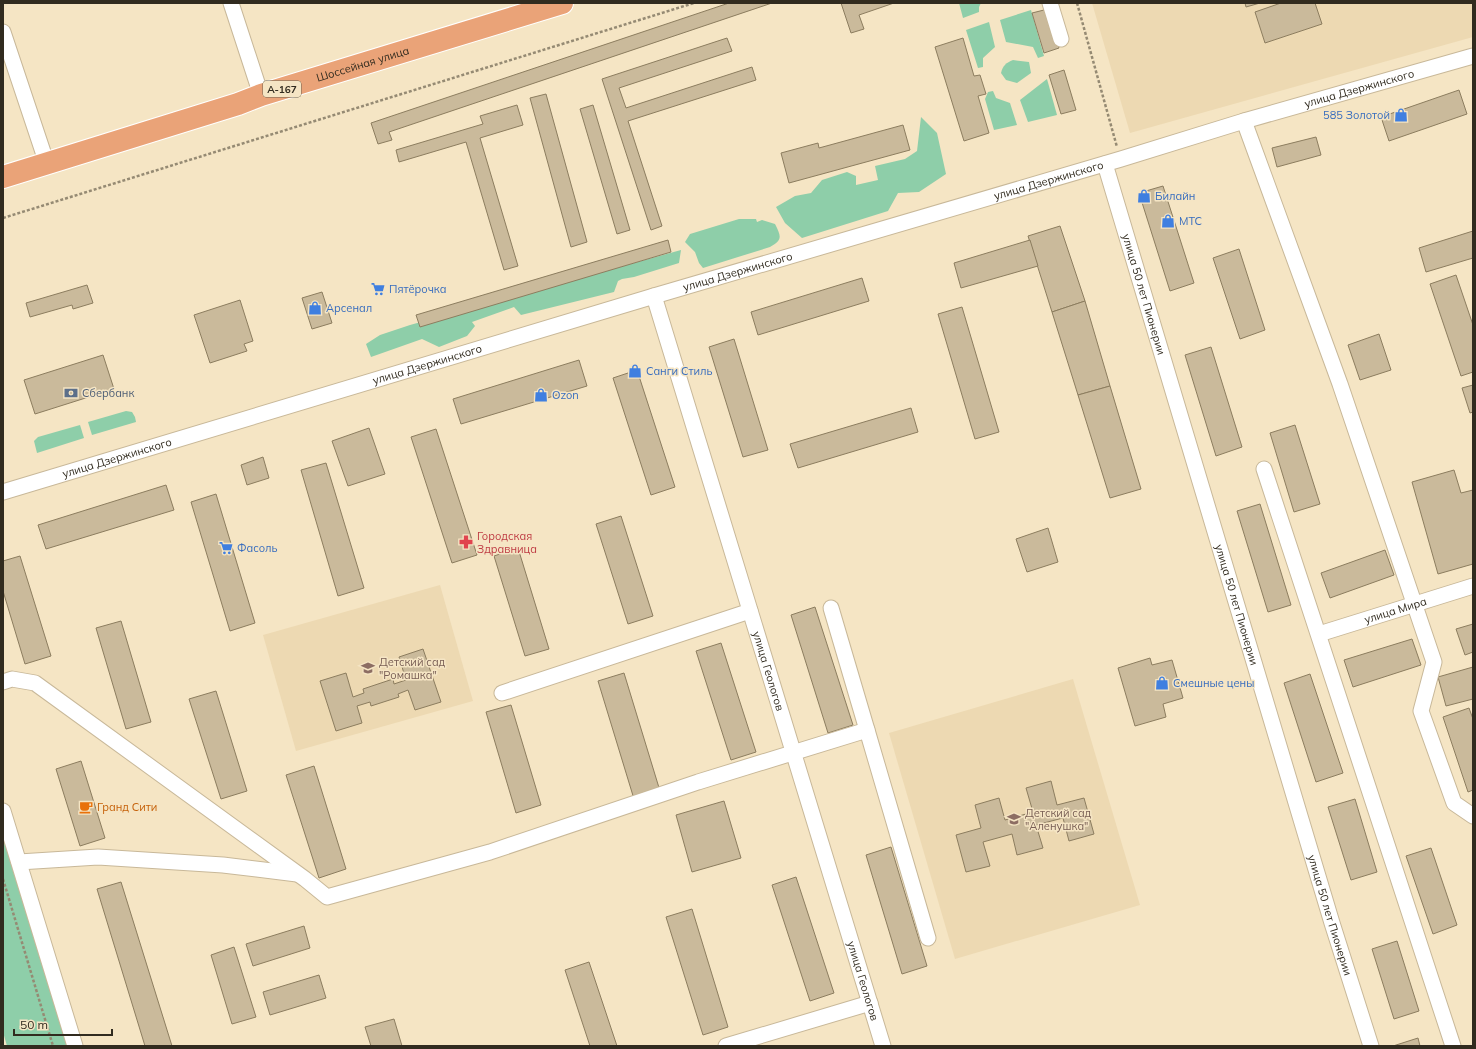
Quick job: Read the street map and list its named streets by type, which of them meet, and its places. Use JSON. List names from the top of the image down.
{
  "streets": {
    "highway": ["Шоссейная улица", "А-167"],
    "street": [
      "улица Дзержинского",
      "улица 50 лет Пионерии",
      "улица Мира",
      "улица Геологов"
    ]
  },
  "crossings": [
    ["улица Дзержинского", "улица 50 лет Пионерии"],
    ["улица Дзержинского", "улица Геологов"]
  ],
  "places": {
    "shop": [
      "585 Золотой",
      "Билайн",
      "МТС",
      "Арсенал",
      "Санги Стиль",
      "Ozon",
      "Смешные цены"
    ],
    "supermarket": ["Пятёрочка", "Фасоль"],
    "bank": ["Сбербанк"],
    "pharmacy": ["Городская Здравница"],
    "school or university": ["Детский сад \"Ромашка\"", "Детский сад \"Аленушка\""],
    "cafe": ["Гранд Сити"]
  },
  "scale_bar": "50 m"
}
